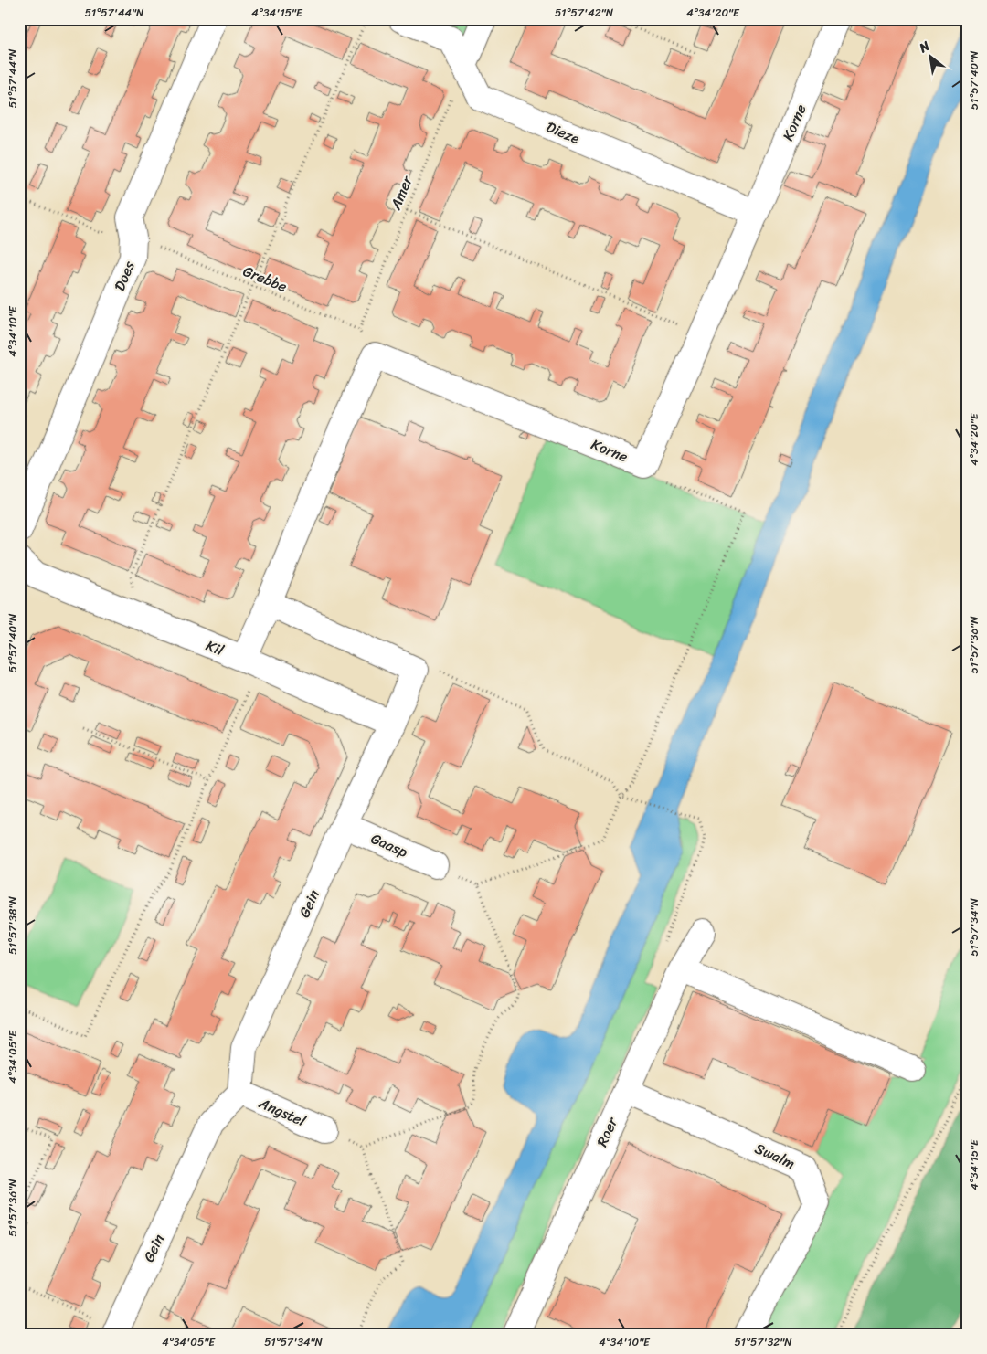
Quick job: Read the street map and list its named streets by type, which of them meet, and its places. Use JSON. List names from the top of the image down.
{
  "streets": {
    "street": [
      "Korne",
      "Dieze",
      "Does",
      "Kil",
      "Gaasp",
      "Gein",
      "Angstel",
      "Roer",
      "Swalm"
    ],
    "path": ["Amer", "Grebbe"]
  },
  "crossings": [
    ["Korne", "Dieze"],
    ["Dieze", "Amer"],
    ["Amer", "Grebbe"],
    ["Does", "Grebbe"],
    ["Kil", "Gein"],
    ["Gaasp", "Gein"],
    ["Gein", "Angstel"],
    ["Roer", "Swalm"]
  ],
  "north": "top left",
  "coordinates": [
    "51°57'44\"N",
    "4°34'15\"E",
    "51°57'42\"N",
    "4°34'20\"E",
    "51°57'40\"N",
    "4°34'10\"E",
    "51°57'36\"N",
    "51°57'38\"N",
    "51°57'34\"N",
    "4°34'05\"E",
    "51°57'32\"N"
  ]
}
